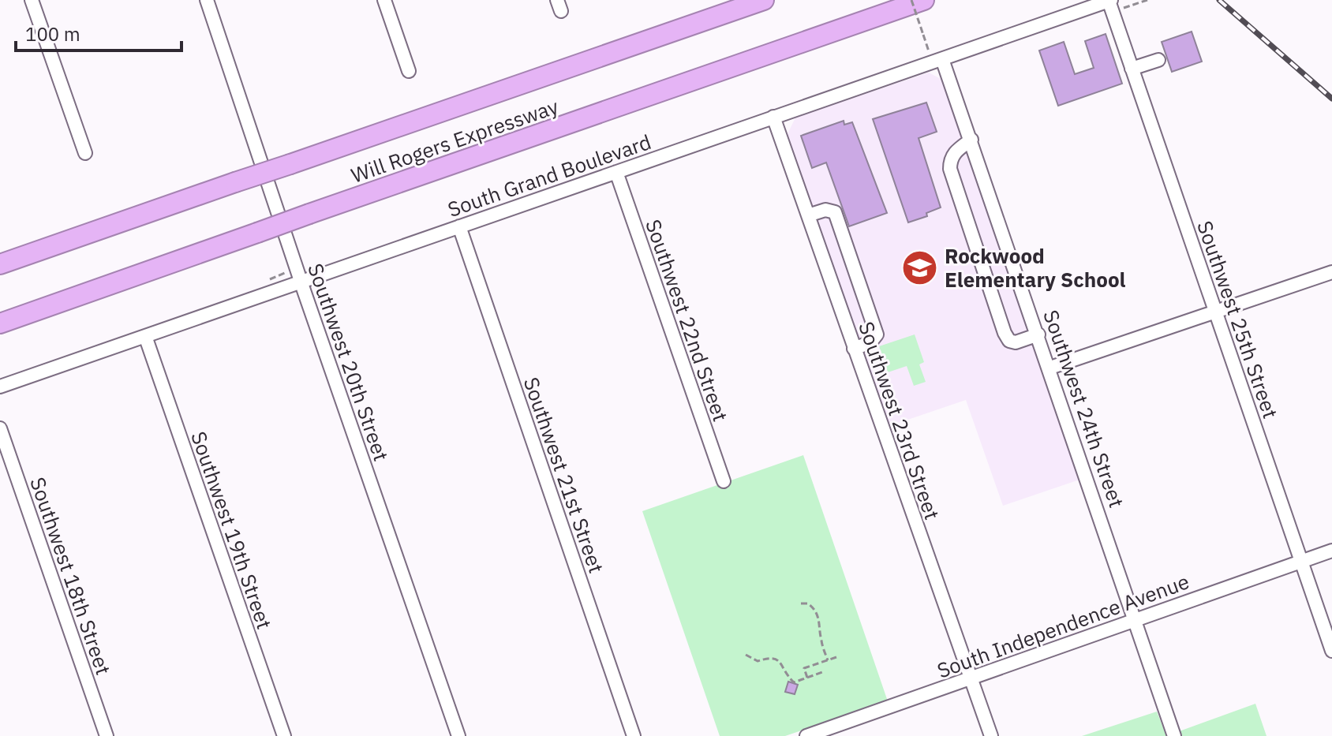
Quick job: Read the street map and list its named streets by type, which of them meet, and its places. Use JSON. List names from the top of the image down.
{
  "streets": {
    "highway": ["Will Rogers Expressway"],
    "street": [
      "South Grand Boulevard",
      "Southwest 25th Street",
      "Southwest 22nd Street",
      "Southwest 20th Street",
      "Southwest 24th Street",
      "Southwest 23rd Street",
      "Southwest 21st Street",
      "Southwest 19th Street",
      "Southwest 18th Street",
      "South Independence Avenue"
    ]
  },
  "crossings": [
    ["South Grand Boulevard", "Southwest 25th Street"],
    ["South Grand Boulevard", "Southwest 22nd Street"],
    ["South Grand Boulevard", "Southwest 20th Street"],
    ["South Grand Boulevard", "Southwest 24th Street"],
    ["South Grand Boulevard", "Southwest 23rd Street"],
    ["South Grand Boulevard", "Southwest 21st Street"],
    ["South Grand Boulevard", "Southwest 19th Street"],
    ["Southwest 25th Street", "South Independence Avenue"],
    ["Southwest 24th Street", "South Independence Avenue"],
    ["Southwest 23rd Street", "South Independence Avenue"]
  ],
  "places": {
    "school or university": ["Rockwood Elementary School"]
  },
  "scale_bar": "100 m"
}
